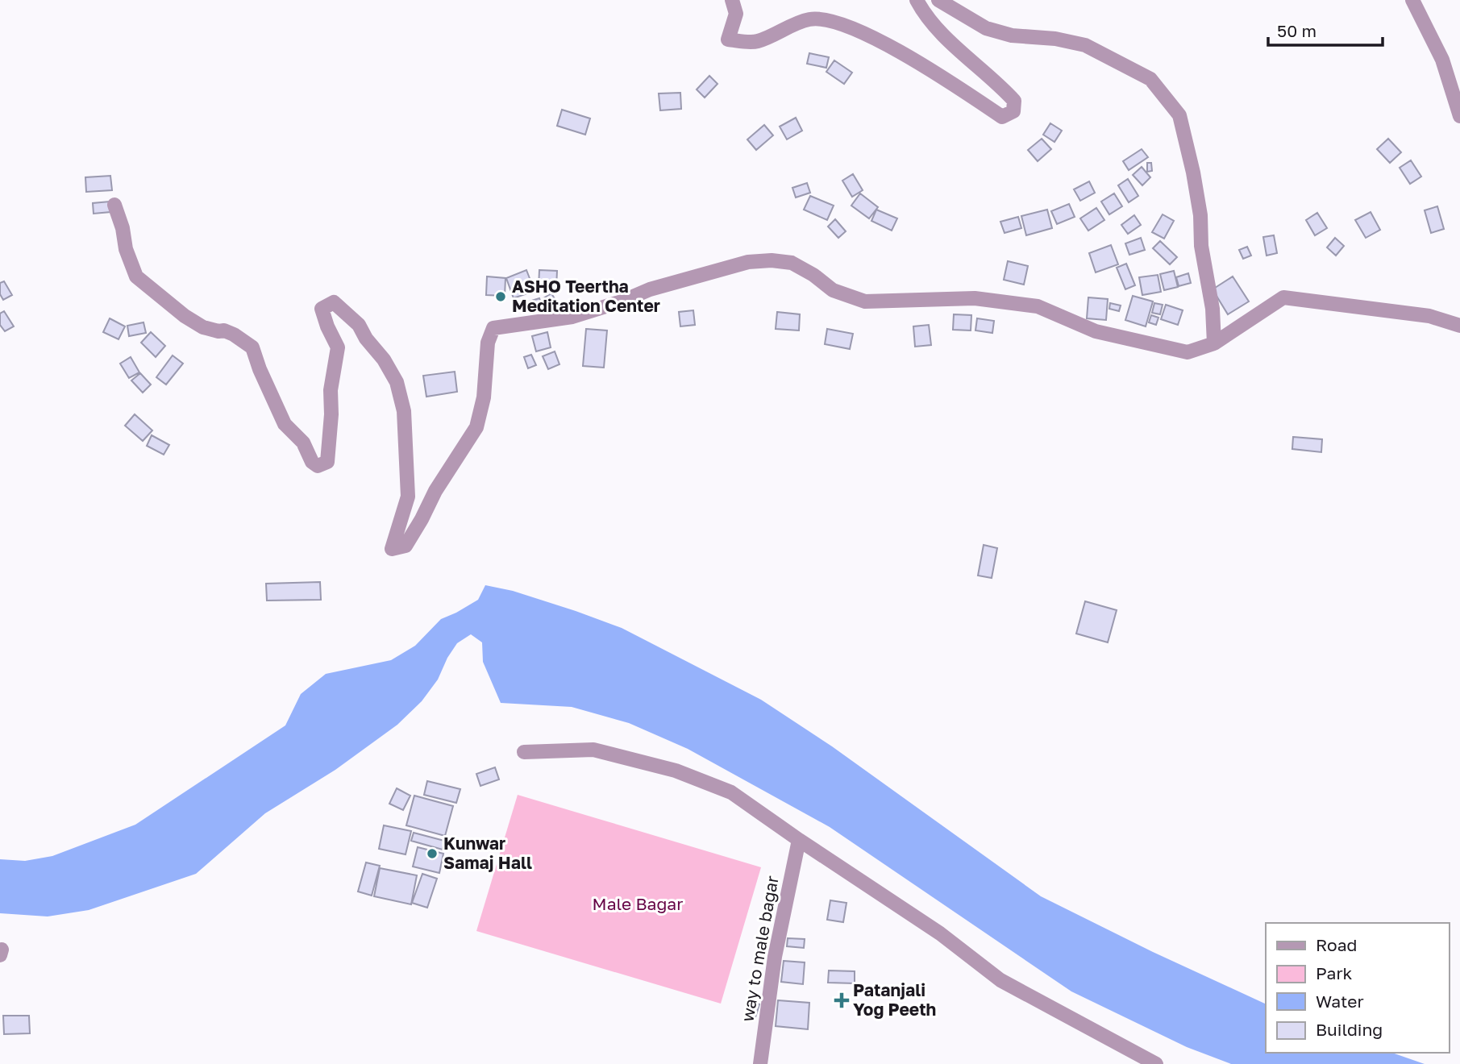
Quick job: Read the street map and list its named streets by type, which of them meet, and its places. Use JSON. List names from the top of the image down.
{
  "streets": {
    "street": ["way to male bagar"]
  },
  "parks": ["Male Bagar"],
  "places": {
    "other": ["ASHO Teertha Meditation Center", "Kunwar Samaj Hall"],
    "health": ["Patanjali Yog Peeth"]
  },
  "legend": [
    "Road",
    "Park",
    "Water",
    "Building"
  ],
  "scale_bar": "50 m"
}
